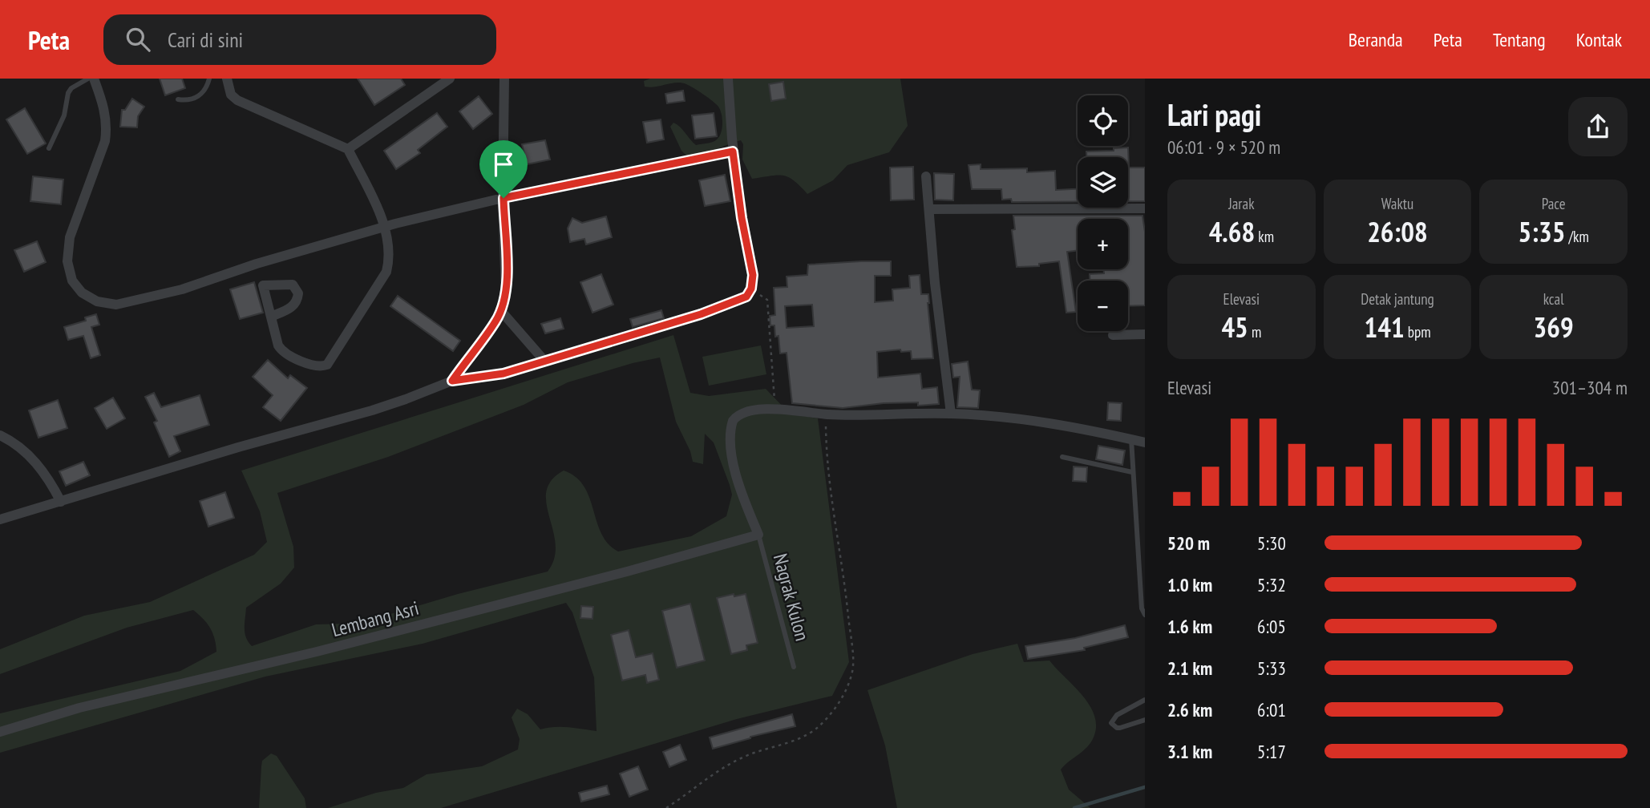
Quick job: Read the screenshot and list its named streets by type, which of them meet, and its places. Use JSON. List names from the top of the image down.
{
  "streets": {
    "street": ["Lembang Asri"],
    "lane": ["Nagrak Kulon"]
  },
  "crossings": [
    ["Nagrak Kulon", "Lembang Asri"]
  ],
  "page": {
    "header": "Peta",
    "search": "Cari di sini",
    "nav": [
      "Beranda",
      "Peta",
      "Tentang",
      "Kontak"
    ],
    "heading": ["Lari pagi", "06:01 · 9 × 520 m"],
    "map_buttons": ["+", "−"],
    "stats": [
      ["Jarak", "4.68 km"],
      ["Waktu", "26:08"],
      ["Pace", "5:35 /km"],
      ["Elevasi", "45 m"],
      ["Detak jantung", "141 bpm"],
      ["kcal", "369"]
    ],
    "chart": ["Elevasi", "301–304 m"],
    "list": [
      {
        "name": "520 m",
        "note": "5:30"
      },
      {
        "name": "1.0 km",
        "note": "5:32"
      },
      {
        "name": "1.6 km",
        "note": "6:05"
      },
      {
        "name": "2.1 km",
        "note": "5:33"
      },
      {
        "name": "2.6 km",
        "note": "6:01"
      },
      {
        "name": "3.1 km",
        "note": "5:17"
      }
    ]
  }
}
